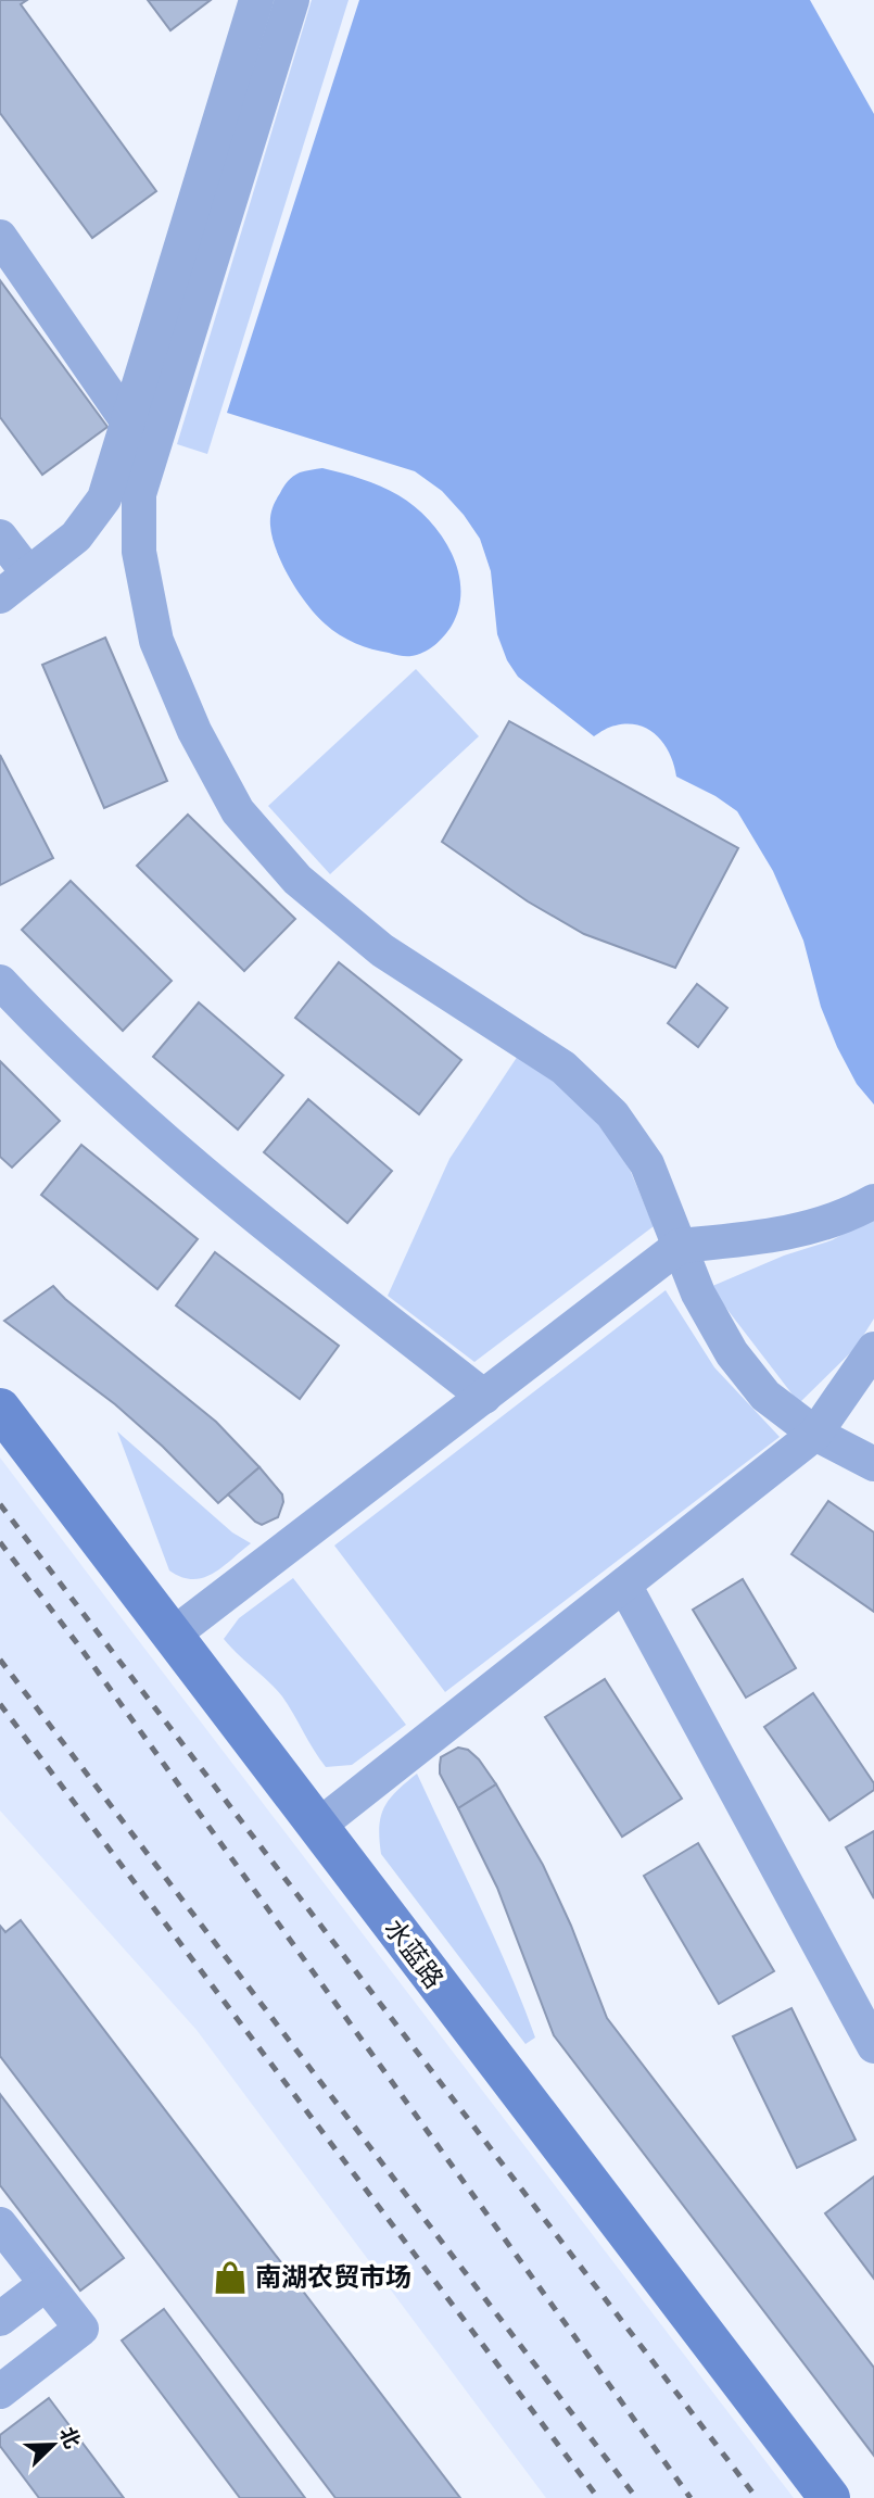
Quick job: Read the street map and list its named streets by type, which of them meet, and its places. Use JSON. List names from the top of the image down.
{
  "streets": {
    "street": ["水蓝路"]
  },
  "places": {
    "shop": ["南湖农贸市场"]
  },
  "north": "top right"
}
